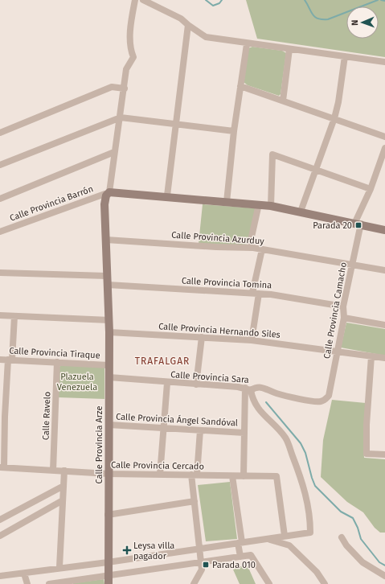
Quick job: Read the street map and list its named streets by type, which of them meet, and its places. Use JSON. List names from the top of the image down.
{
  "streets": {
    "street": [
      "Calle Provincia Barrón",
      "Calle Provincia Azurduy",
      "Calle Provincia Tomina",
      "Calle Provincia Camacho",
      "Calle Provincia Hernando Siles",
      "Calle Provincia Tiraque",
      "Calle Provincia Sara",
      "Calle Ravelo",
      "Calle Provincia Ángel Sandóval",
      "Calle Provincia Arze",
      "Calle Provincia Cercado"
    ]
  },
  "crossings": [
    ["Calle Provincia Barrón", "Calle Provincia Arze"],
    ["Calle Provincia Azurduy", "Calle Provincia Camacho"],
    ["Calle Provincia Azurduy", "Calle Provincia Arze"],
    ["Calle Provincia Tomina", "Calle Provincia Camacho"],
    ["Calle Provincia Tomina", "Calle Provincia Arze"],
    ["Calle Provincia Camacho", "Calle Provincia Hernando Siles"],
    ["Calle Provincia Camacho", "Calle Provincia Sara"],
    ["Calle Provincia Hernando Siles", "Calle Provincia Arze"],
    ["Calle Provincia Tiraque", "Calle Ravelo"],
    ["Calle Provincia Tiraque", "Calle Provincia Arze"],
    ["Calle Provincia Sara", "Calle Provincia Arze"],
    ["Calle Ravelo", "Calle Provincia Cercado"],
    ["Calle Provincia Ángel Sandóval", "Calle Provincia Arze"],
    ["Calle Provincia Arze", "Calle Provincia Cercado"]
  ],
  "districts": ["TRAFALGAR"],
  "parks": ["Plazuela Venezuela"],
  "places": {
    "transit": ["Parada 20", "Parada 010"],
    "health": ["Leysa villa pagador"]
  },
  "north": "left"
}
